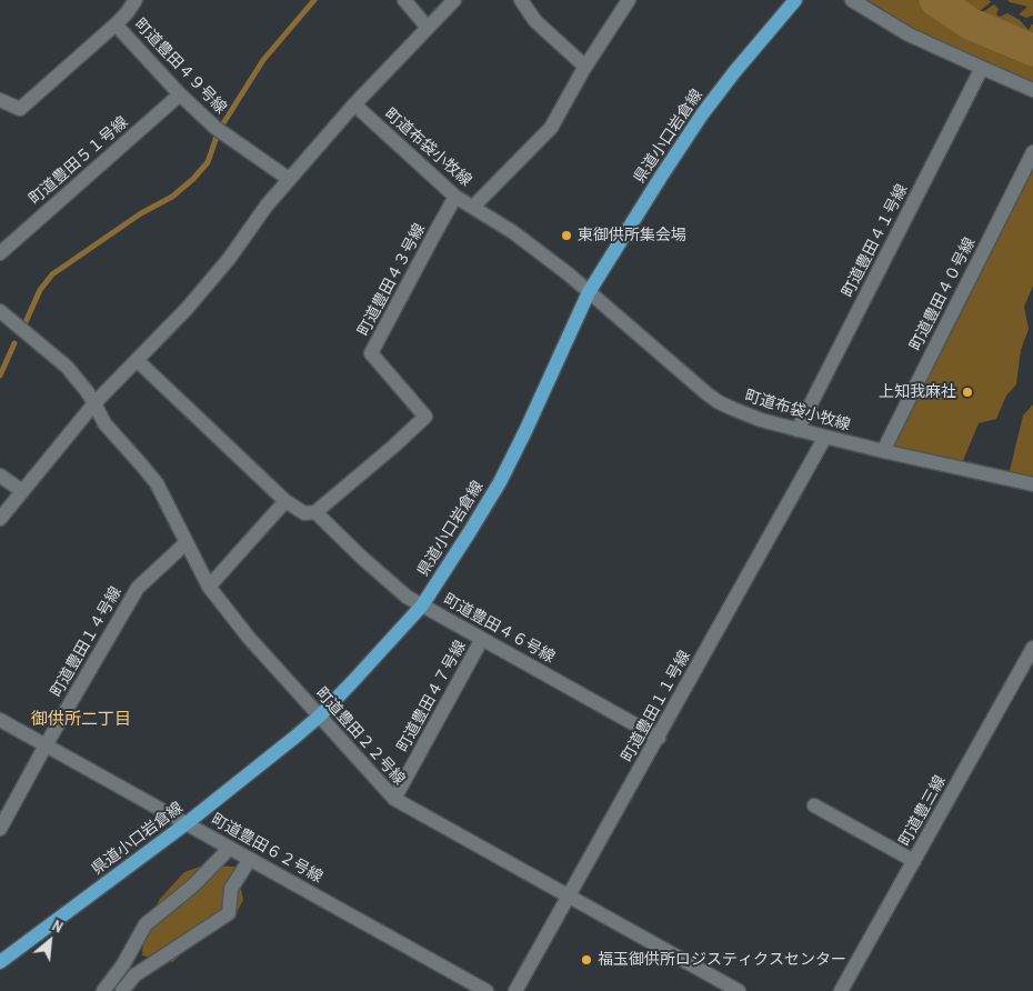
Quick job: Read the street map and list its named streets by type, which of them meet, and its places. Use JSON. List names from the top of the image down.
{
  "streets": {
    "main road": ["県道小口岩倉線"],
    "street": [
      "町道豊田４９号線",
      "町道布袋小牧線",
      "町道豊田５１号線",
      "町道豊田４１号線",
      "町道豊田４３号線",
      "町道豊田４０号線",
      "町道豊田４６号線",
      "町道豊田１４号線",
      "町道豊田４７号線",
      "町道豊田１１号線",
      "町道豊田２２号線",
      "町道豊三線",
      "町道豊田６２号線"
    ]
  },
  "crossings": [
    ["町道豊田４９号線", "町道豊田５１号線"],
    ["県道小口岩倉線", "町道布袋小牧線"],
    ["県道小口岩倉線", "町道豊田４６号線"],
    ["県道小口岩倉線", "町道豊田２２号線"],
    ["県道小口岩倉線", "町道豊田６２号線"],
    ["町道布袋小牧線", "町道豊田４１号線"],
    ["町道布袋小牧線", "町道豊田４３号線"],
    ["町道布袋小牧線", "町道豊田４０号線"],
    ["町道布袋小牧線", "町道豊田１１号線"],
    ["町道豊田４３号線", "町道豊田４６号線"],
    ["町道豊田４６号線", "町道豊田４７号線"],
    ["町道豊田４６号線", "町道豊田１１号線"],
    ["町道豊田１４号線", "町道豊田２２号線"],
    ["町道豊田１４号線", "町道豊田６２号線"],
    ["町道豊田４７号線", "町道豊田２２号線"],
    ["町道豊田１１号線", "町道豊田２２号線"]
  ],
  "districts": ["御供所二丁目"],
  "places": ["東御供所集会場", "上知我麻社", "福玉御供所ロジスティクスセンター"],
  "north": "top right"
}
